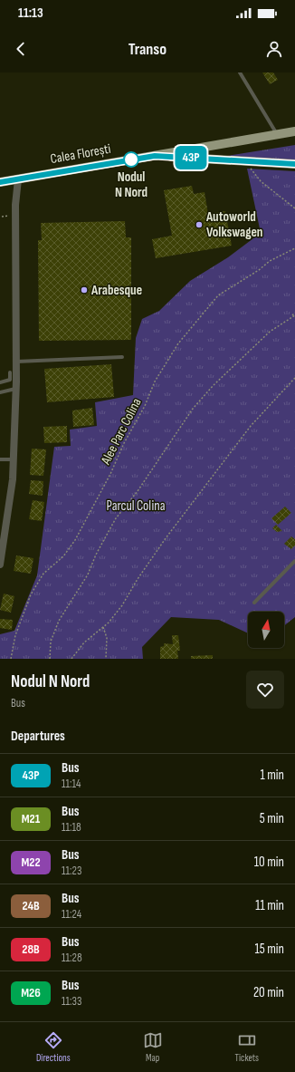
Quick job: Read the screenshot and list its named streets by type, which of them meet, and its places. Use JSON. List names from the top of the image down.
{
  "streets": {
    "main road": ["Calea Florești"],
    "path": ["Alee Parc Colina"]
  },
  "parks": ["Parcul Colina"],
  "places": ["Nodul N Nord", "Autoworld Volkswagen", "Arabesque"],
  "lines": ["bus line 43P"],
  "north": "top",
  "page": {
    "status": "11:13",
    "header": "Transo",
    "on_map": "43P",
    "heading": [
      ["Nodul N Nord", "Bus"],
      "Departures"
    ],
    "list": [
      {
        "mark": "43P",
        "name": "Bus",
        "note": "11:14",
        "value": "1 min"
      },
      {
        "mark": "M21",
        "name": "Bus",
        "note": "11:18",
        "value": "5 min"
      },
      {
        "mark": "M22",
        "name": "Bus",
        "note": "11:23",
        "value": "10 min"
      },
      {
        "mark": "24B",
        "name": "Bus",
        "note": "11:24",
        "value": "11 min"
      },
      {
        "mark": "28B",
        "name": "Bus",
        "note": "11:28",
        "value": "15 min"
      },
      {
        "mark": "M26",
        "name": "Bus",
        "note": "11:33",
        "value": "20 min"
      }
    ],
    "tabs": ["Directions", "Map", "Tickets"]
  }
}
